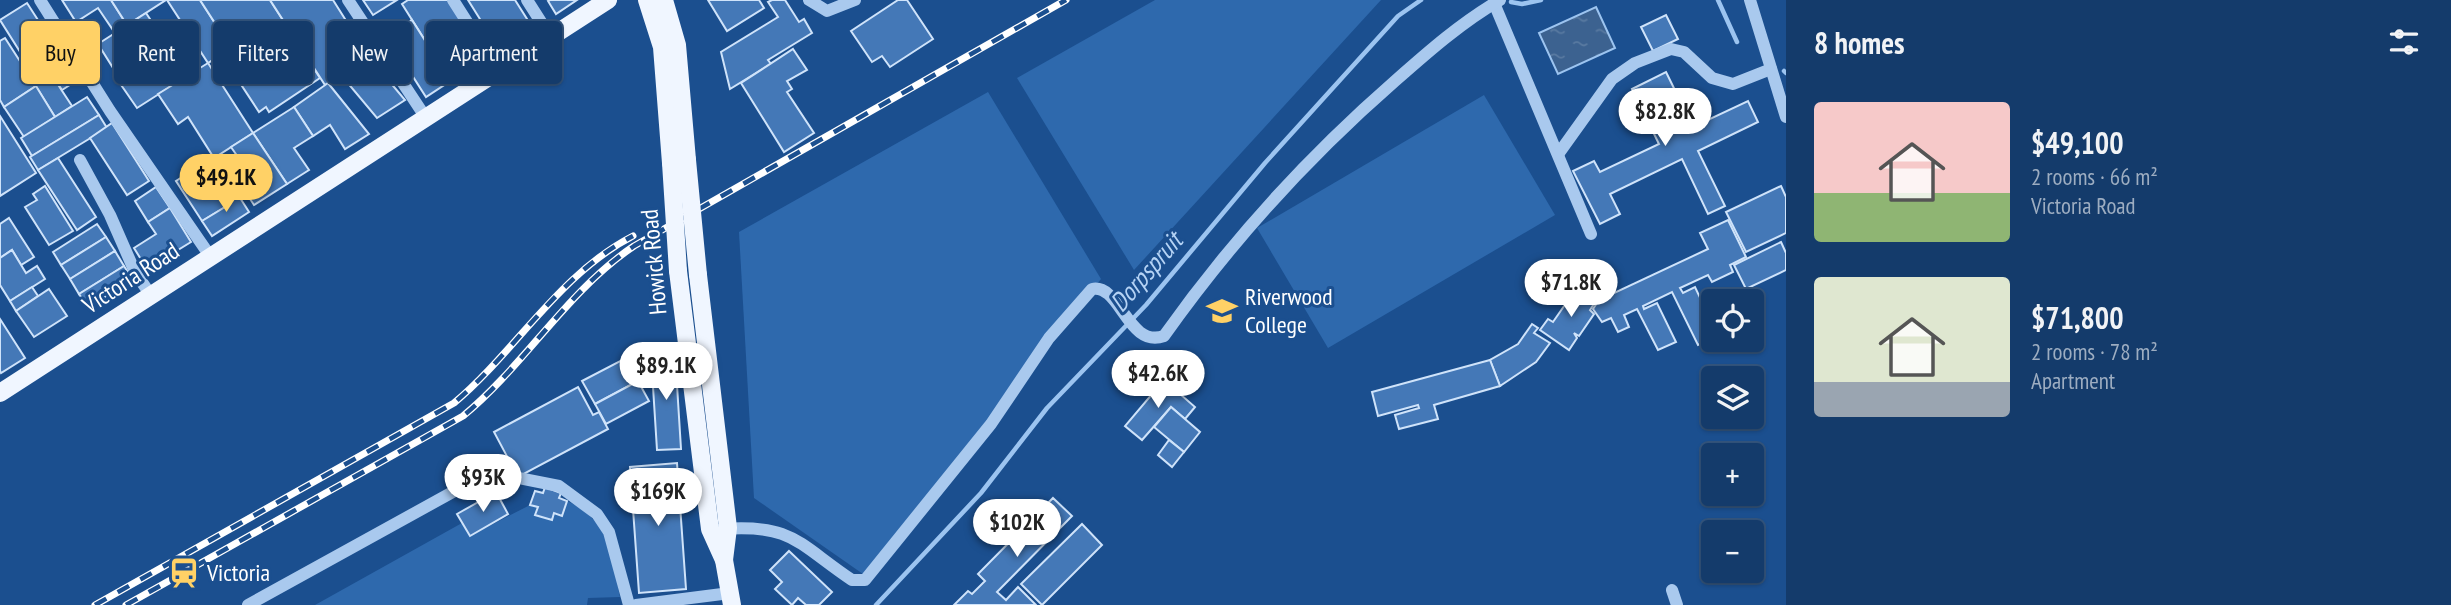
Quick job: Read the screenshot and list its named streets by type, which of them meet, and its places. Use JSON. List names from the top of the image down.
{
  "streets": {
    "main road": ["Howick Road", "Victoria Road"]
  },
  "water": ["Dorpspruit"],
  "places": {
    "school or university": ["Riverwood College"],
    "station": ["Victoria"]
  },
  "page": {
    "heading": "8 homes",
    "chip": [
      "Buy",
      "Rent",
      "Filters",
      "New",
      "Apartment"
    ],
    "list": [
      {
        "name": "$49,100",
        "note": "2 rooms · 66 m² · Victoria Road"
      },
      {
        "name": "$71,800",
        "note": "2 rooms · 78 m² · Apartment"
      }
    ],
    "price": [
      "$82.8K",
      "$49.1K",
      "$71.8K",
      "$89.1K",
      "$42.6K",
      "$93K",
      "$169K",
      "$102K"
    ],
    "map_buttons": ["+", "−"]
  }
}
